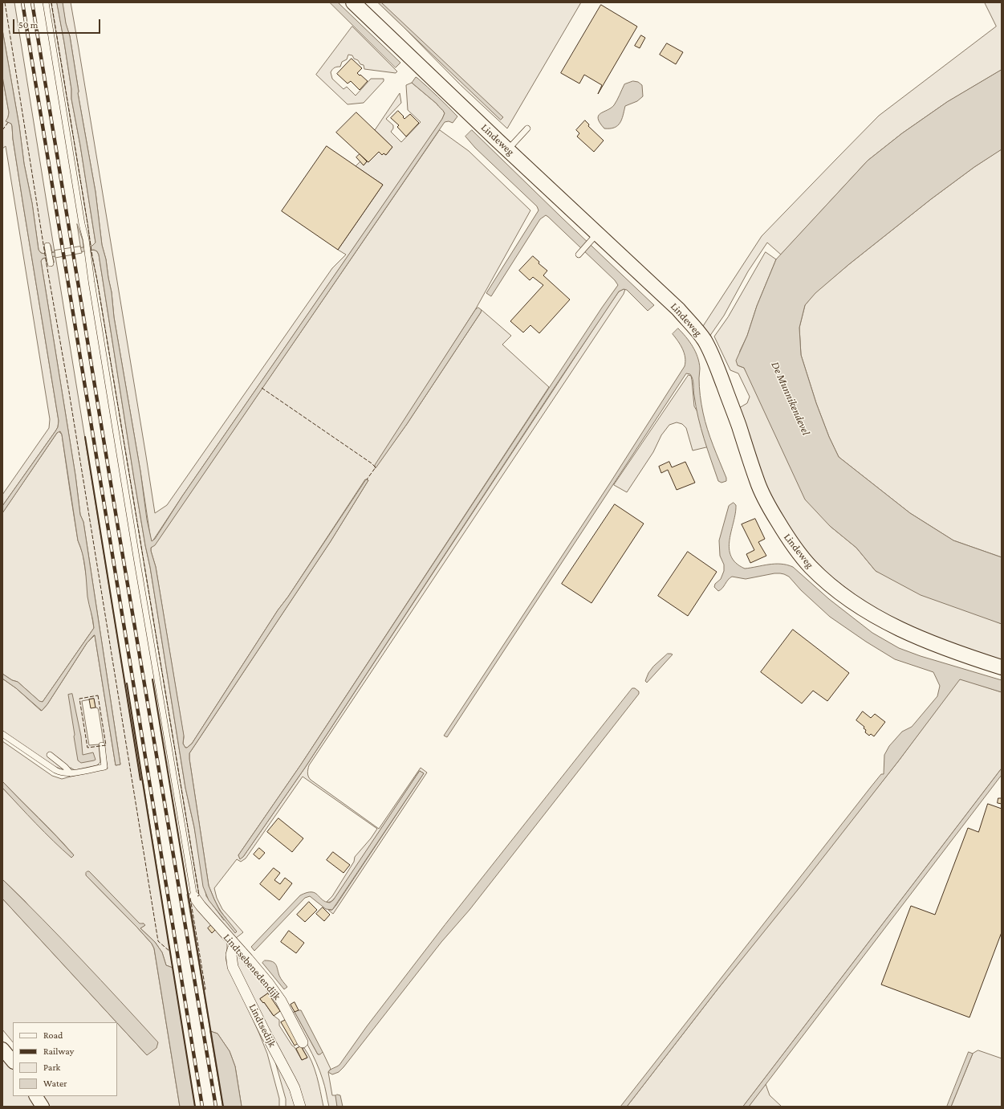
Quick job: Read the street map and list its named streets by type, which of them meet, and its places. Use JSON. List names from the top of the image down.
{
  "streets": {
    "main road": ["Lindeweg"],
    "street": ["Lindtsebenedendijk", "Lindtsedijk"]
  },
  "crossings": [
    ["Lindtsebenedendijk", "Lindtsedijk"]
  ],
  "water": ["De Munnikendevel"],
  "legend": [
    "Road",
    "Railway",
    "Park",
    "Water"
  ],
  "scale_bar": "50 m"
}
